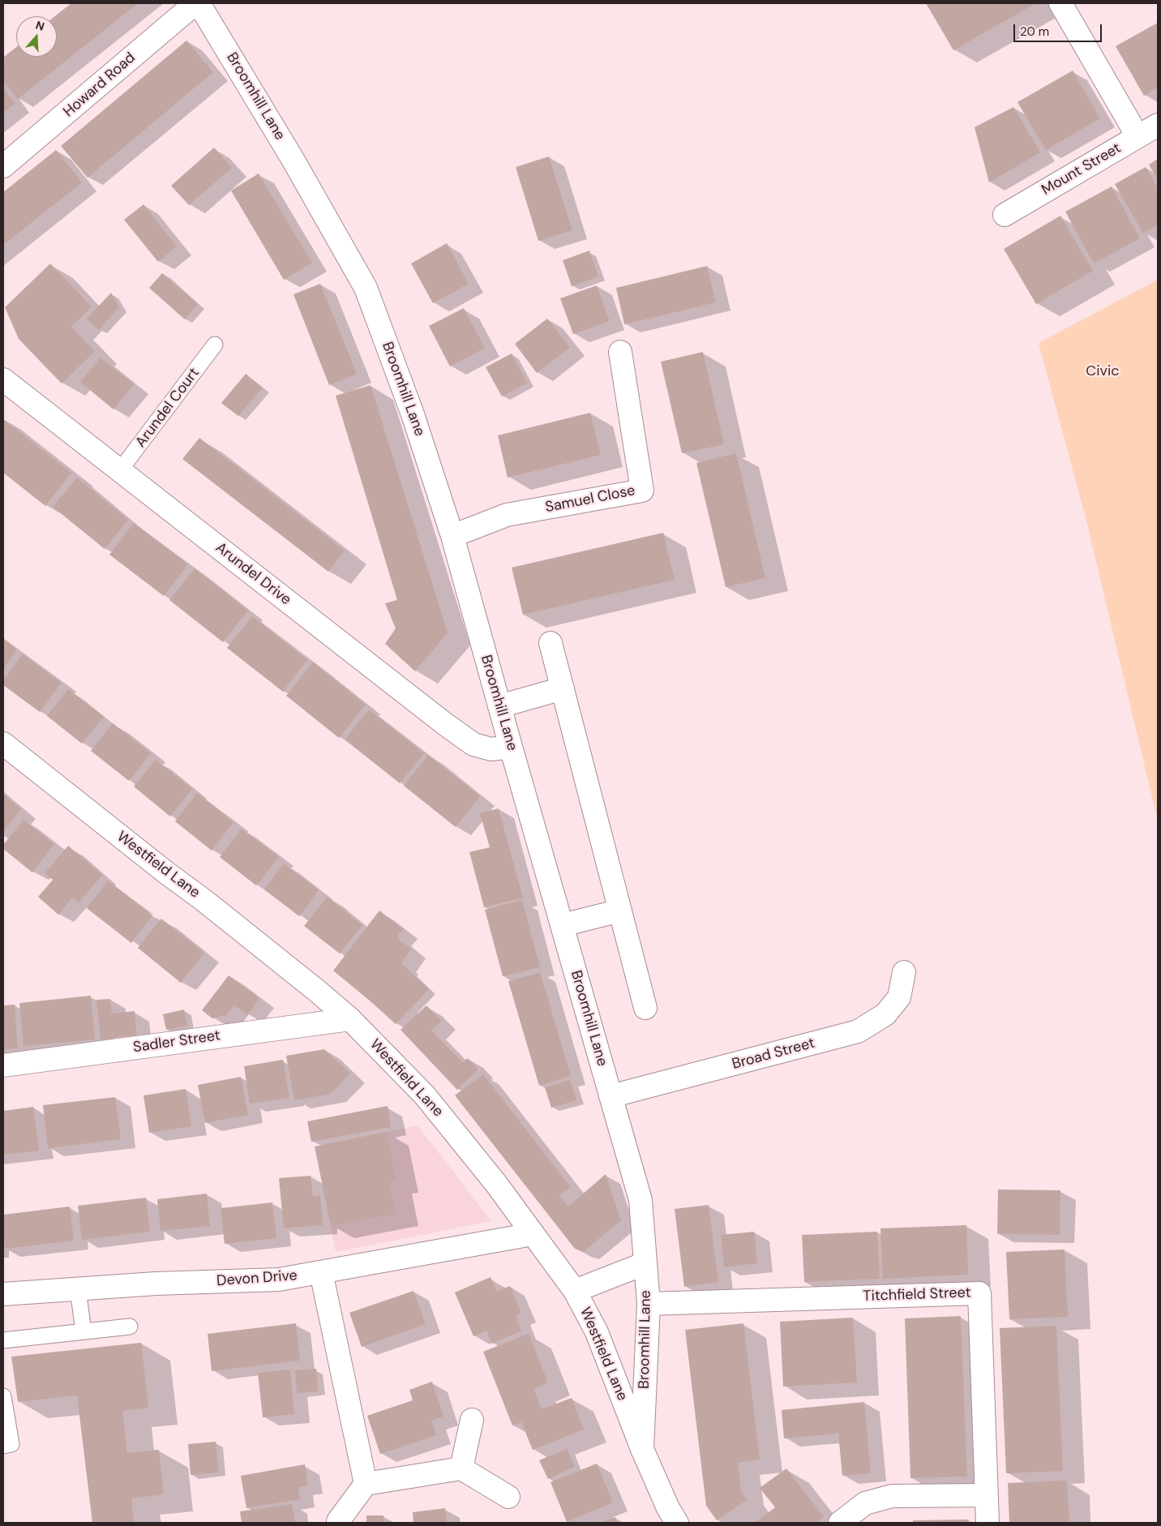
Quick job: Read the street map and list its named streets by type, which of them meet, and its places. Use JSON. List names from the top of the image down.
{
  "streets": {
    "street": [
      "Howard Road",
      "Broomhill Lane",
      "Mount Street",
      "Samuel Close",
      "Arundel Drive",
      "Westfield Lane",
      "Sadler Street",
      "Broad Street",
      "Devon Drive",
      "Titchfield Street"
    ],
    "lane": ["Arundel Court"]
  },
  "crossings": [
    ["Howard Road", "Broomhill Lane"],
    ["Broomhill Lane", "Samuel Close"],
    ["Broomhill Lane", "Arundel Drive"],
    ["Broomhill Lane", "Westfield Lane"],
    ["Broomhill Lane", "Broad Street"],
    ["Broomhill Lane", "Titchfield Street"],
    ["Arundel Court", "Arundel Drive"],
    ["Westfield Lane", "Sadler Street"],
    ["Westfield Lane", "Devon Drive"]
  ],
  "parks": ["Civic"],
  "scale_bar": "20 m",
  "north": "top"
}
